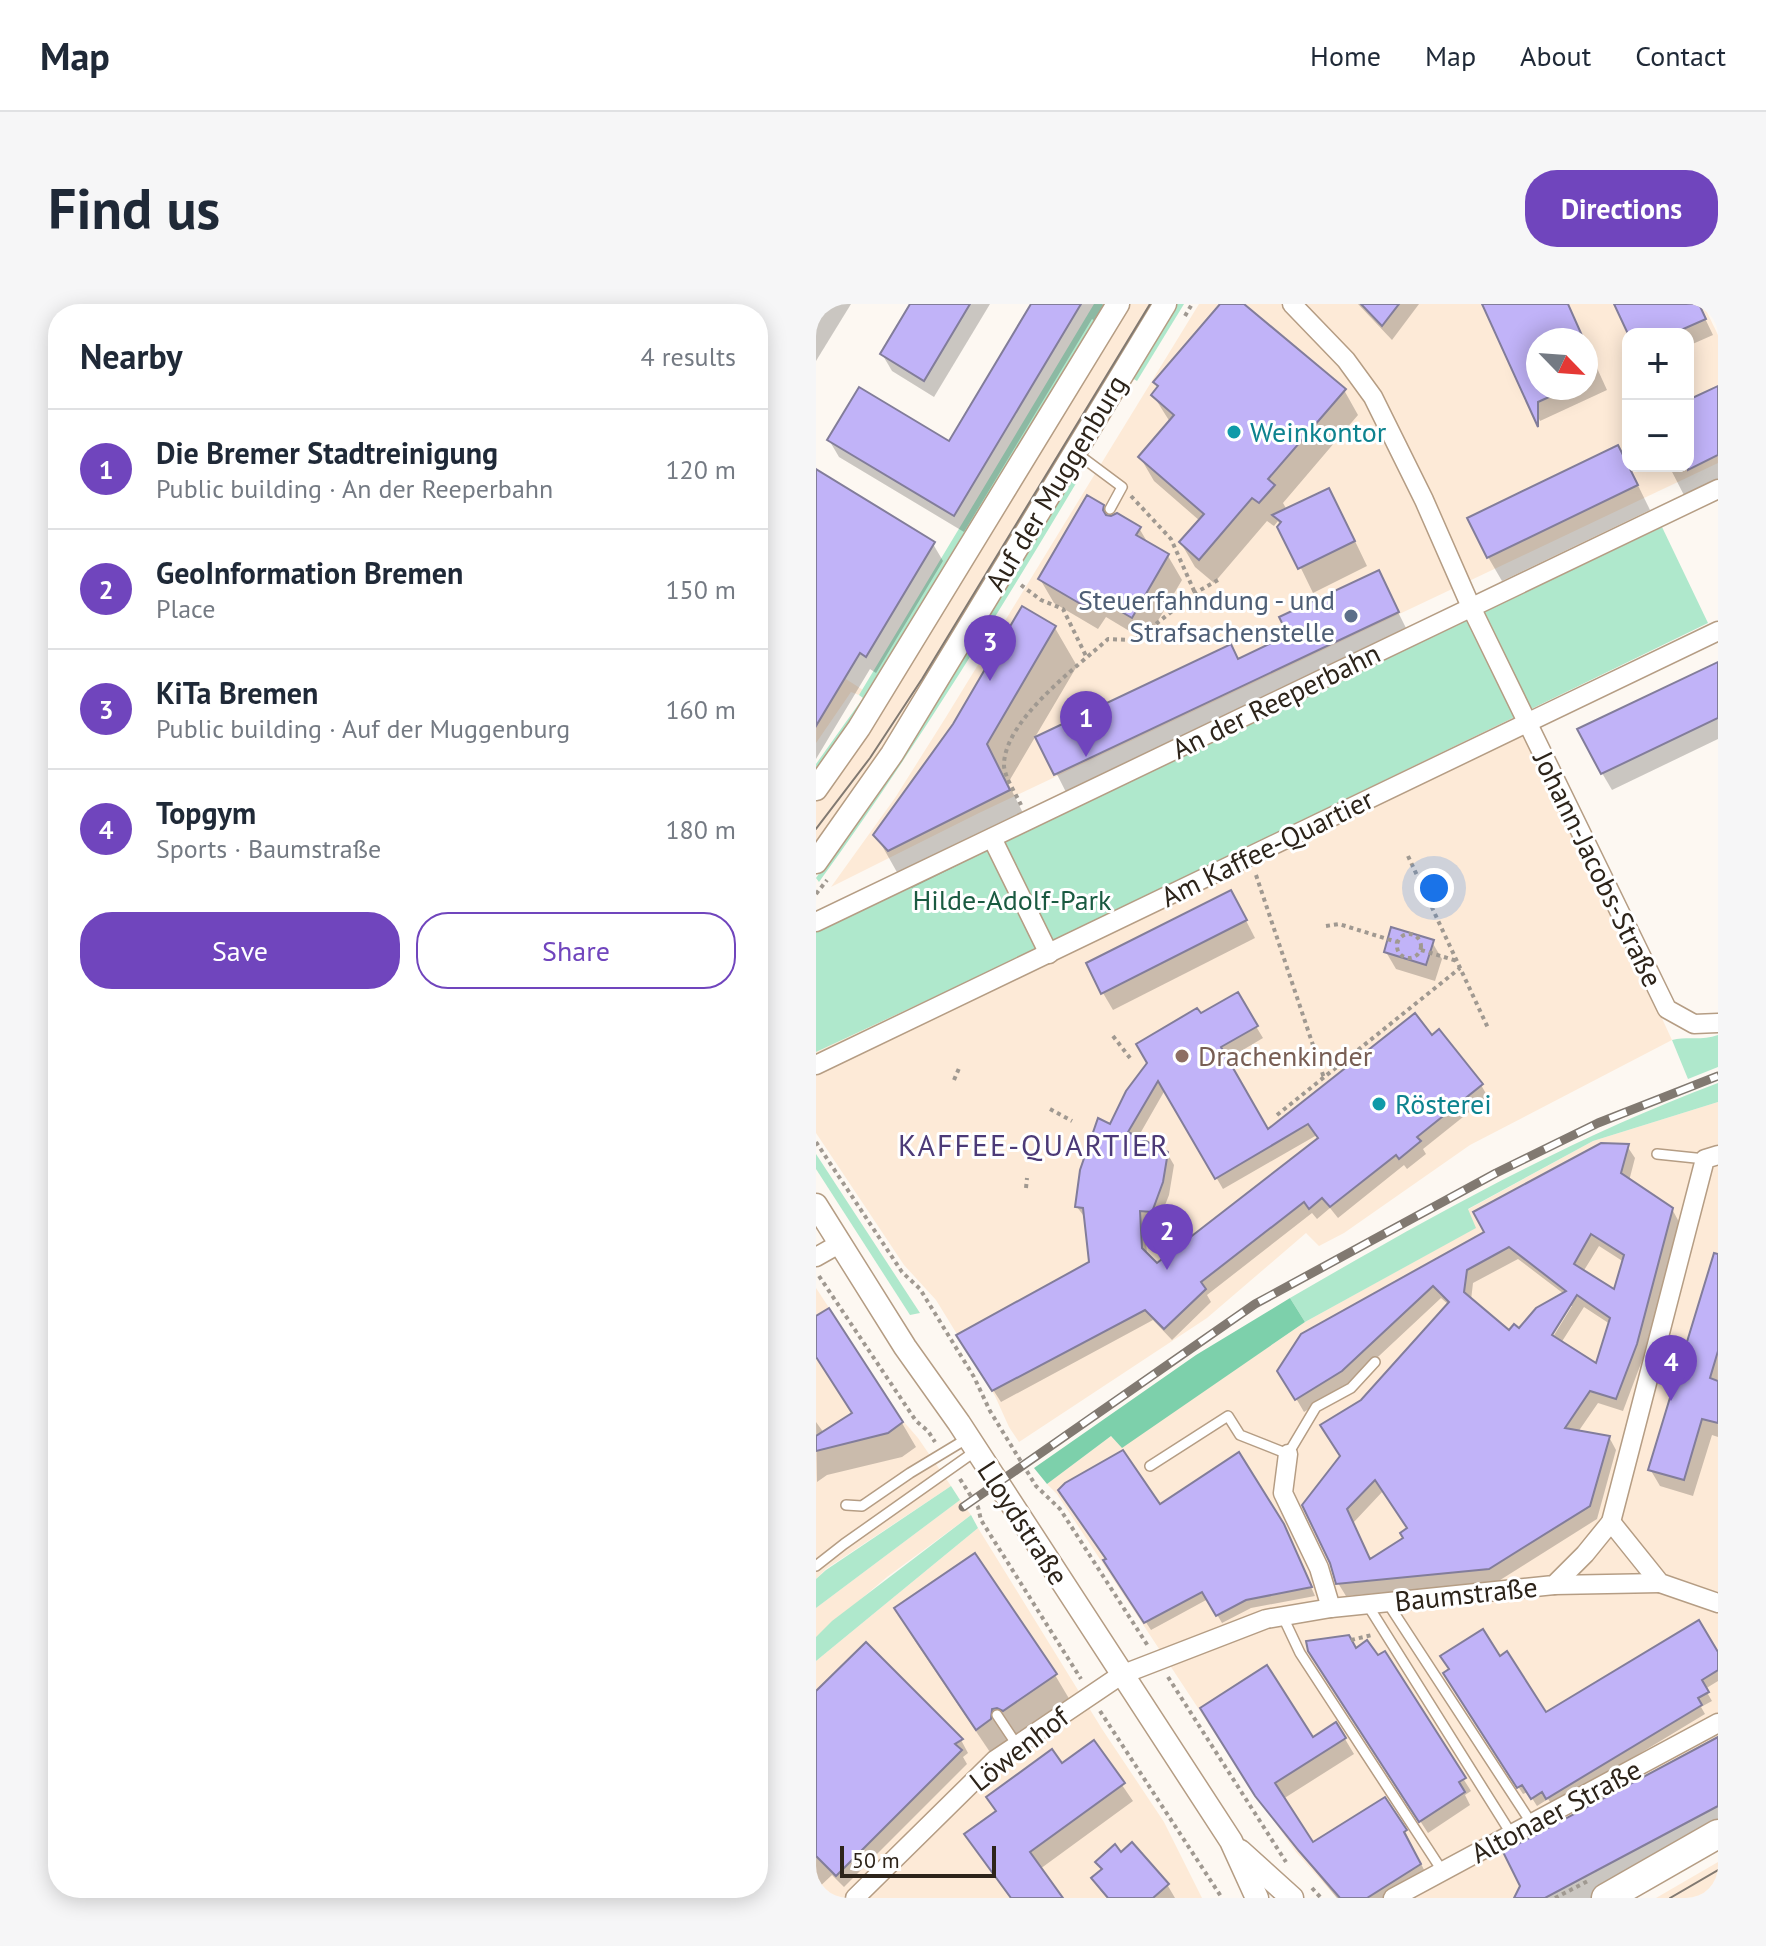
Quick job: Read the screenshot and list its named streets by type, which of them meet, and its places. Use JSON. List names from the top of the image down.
{
  "streets": {
    "street": [
      "Auf der Muggenburg",
      "An der Reeperbahn",
      "Am Kaffee-Quartier",
      "Johann-Jacobs-Straße",
      "Lloydstraße",
      "Baumstraße",
      "Löwenhof",
      "Altonaer Straße"
    ]
  },
  "crossings": [
    ["An der Reeperbahn", "Johann-Jacobs-Straße"],
    ["Am Kaffee-Quartier", "Johann-Jacobs-Straße"],
    ["Lloydstraße", "Baumstraße"],
    ["Lloydstraße", "Löwenhof"],
    ["Baumstraße", "Löwenhof"]
  ],
  "districts": ["KAFFEE-QUARTIER"],
  "parks": ["Hilde-Adolf-Park"],
  "places": [
    "Weinkontor",
    "Steuerfahndung - und Strafsachenstelle",
    "Drachenkinder",
    "Rösterei"
  ],
  "scale_bar": "50 m",
  "north": "bottom right",
  "page": {
    "header": "Map",
    "nav": [
      "Home",
      "Map",
      "About",
      "Contact"
    ],
    "buttons": [
      "Directions",
      ["Save", "Share"]
    ],
    "title": "Find us",
    "heading": ["Nearby", "4 results"],
    "map_buttons": ["+", "−"],
    "list": [
      {
        "mark": "1",
        "name": "Die Bremer Stadtreinigung",
        "note": "Public building · An der Reeperbahn",
        "value": "120 m"
      },
      {
        "mark": "2",
        "name": "GeoInformation Bremen",
        "note": "Place",
        "value": "150 m"
      },
      {
        "mark": "3",
        "name": "KiTa Bremen",
        "note": "Public building · Auf der Muggenburg",
        "value": "160 m"
      },
      {
        "mark": "4",
        "name": "Topgym",
        "note": "Sports · Baumstraße",
        "value": "180 m"
      }
    ],
    "pins": [
      "3",
      "1",
      "2",
      "4"
    ],
    "scale": "50 m"
  }
}
